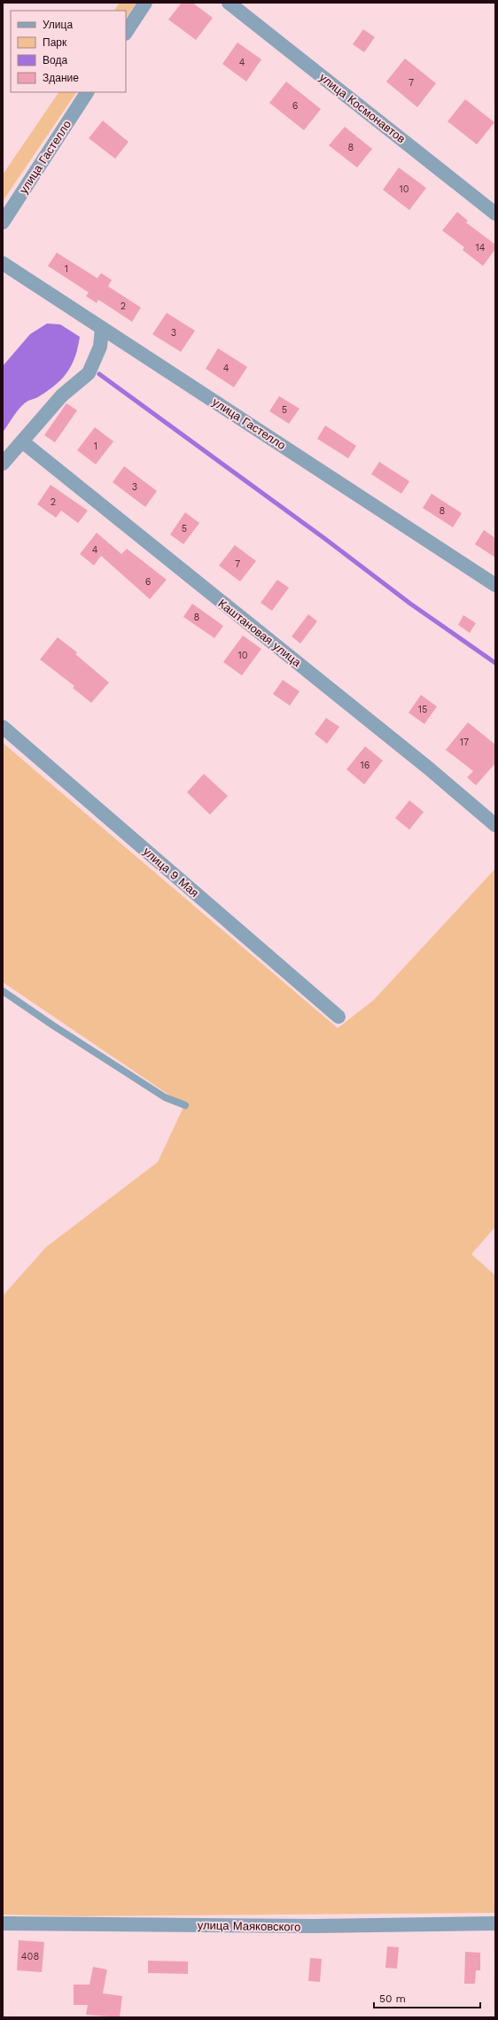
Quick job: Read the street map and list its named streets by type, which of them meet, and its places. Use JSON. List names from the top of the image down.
{
  "streets": {
    "street": [
      "улица Космонавтов",
      "улица Гастелло",
      "Каштановая улица",
      "улица 9 Мая",
      "улица Маяковского"
    ]
  },
  "house_numbers": [
    "4",
    "7",
    "6",
    "8",
    "10",
    "14",
    "1",
    "2",
    "3",
    "4",
    "5",
    "1",
    "3",
    "2",
    "8",
    "5",
    "4",
    "7",
    "6",
    "8",
    "10",
    "15",
    "17",
    "16",
    "408"
  ],
  "legend": [
    "Улица",
    "Парк",
    "Вода",
    "Здание"
  ],
  "scale_bar": "50 m"
}
